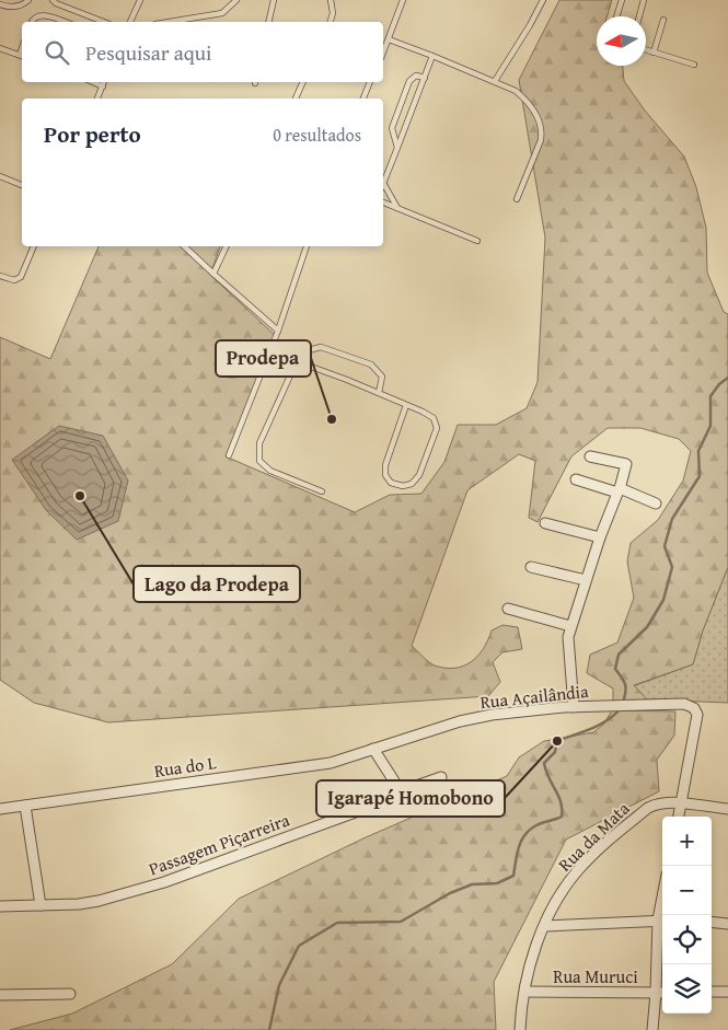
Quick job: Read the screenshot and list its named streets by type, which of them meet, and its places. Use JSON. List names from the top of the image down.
{
  "streets": {
    "street": [
      "Rua Açailândia",
      "Rua do L",
      "Rua da Mata",
      "Passagem Piçarreira",
      "Rua Muruci"
    ]
  },
  "crossings": [
    ["Rua Açailândia", "Rua do L"],
    ["Rua Açailândia", "Rua da Mata"],
    ["Rua da Mata", "Rua Muruci"]
  ],
  "places": ["Prodepa", "Lago da Prodepa", "Igarapé Homobono"],
  "north": "left",
  "page": {
    "search": "Pesquisar aqui",
    "heading": ["Por perto", "0 resultados"],
    "map_buttons": ["+", "−"]
  }
}
